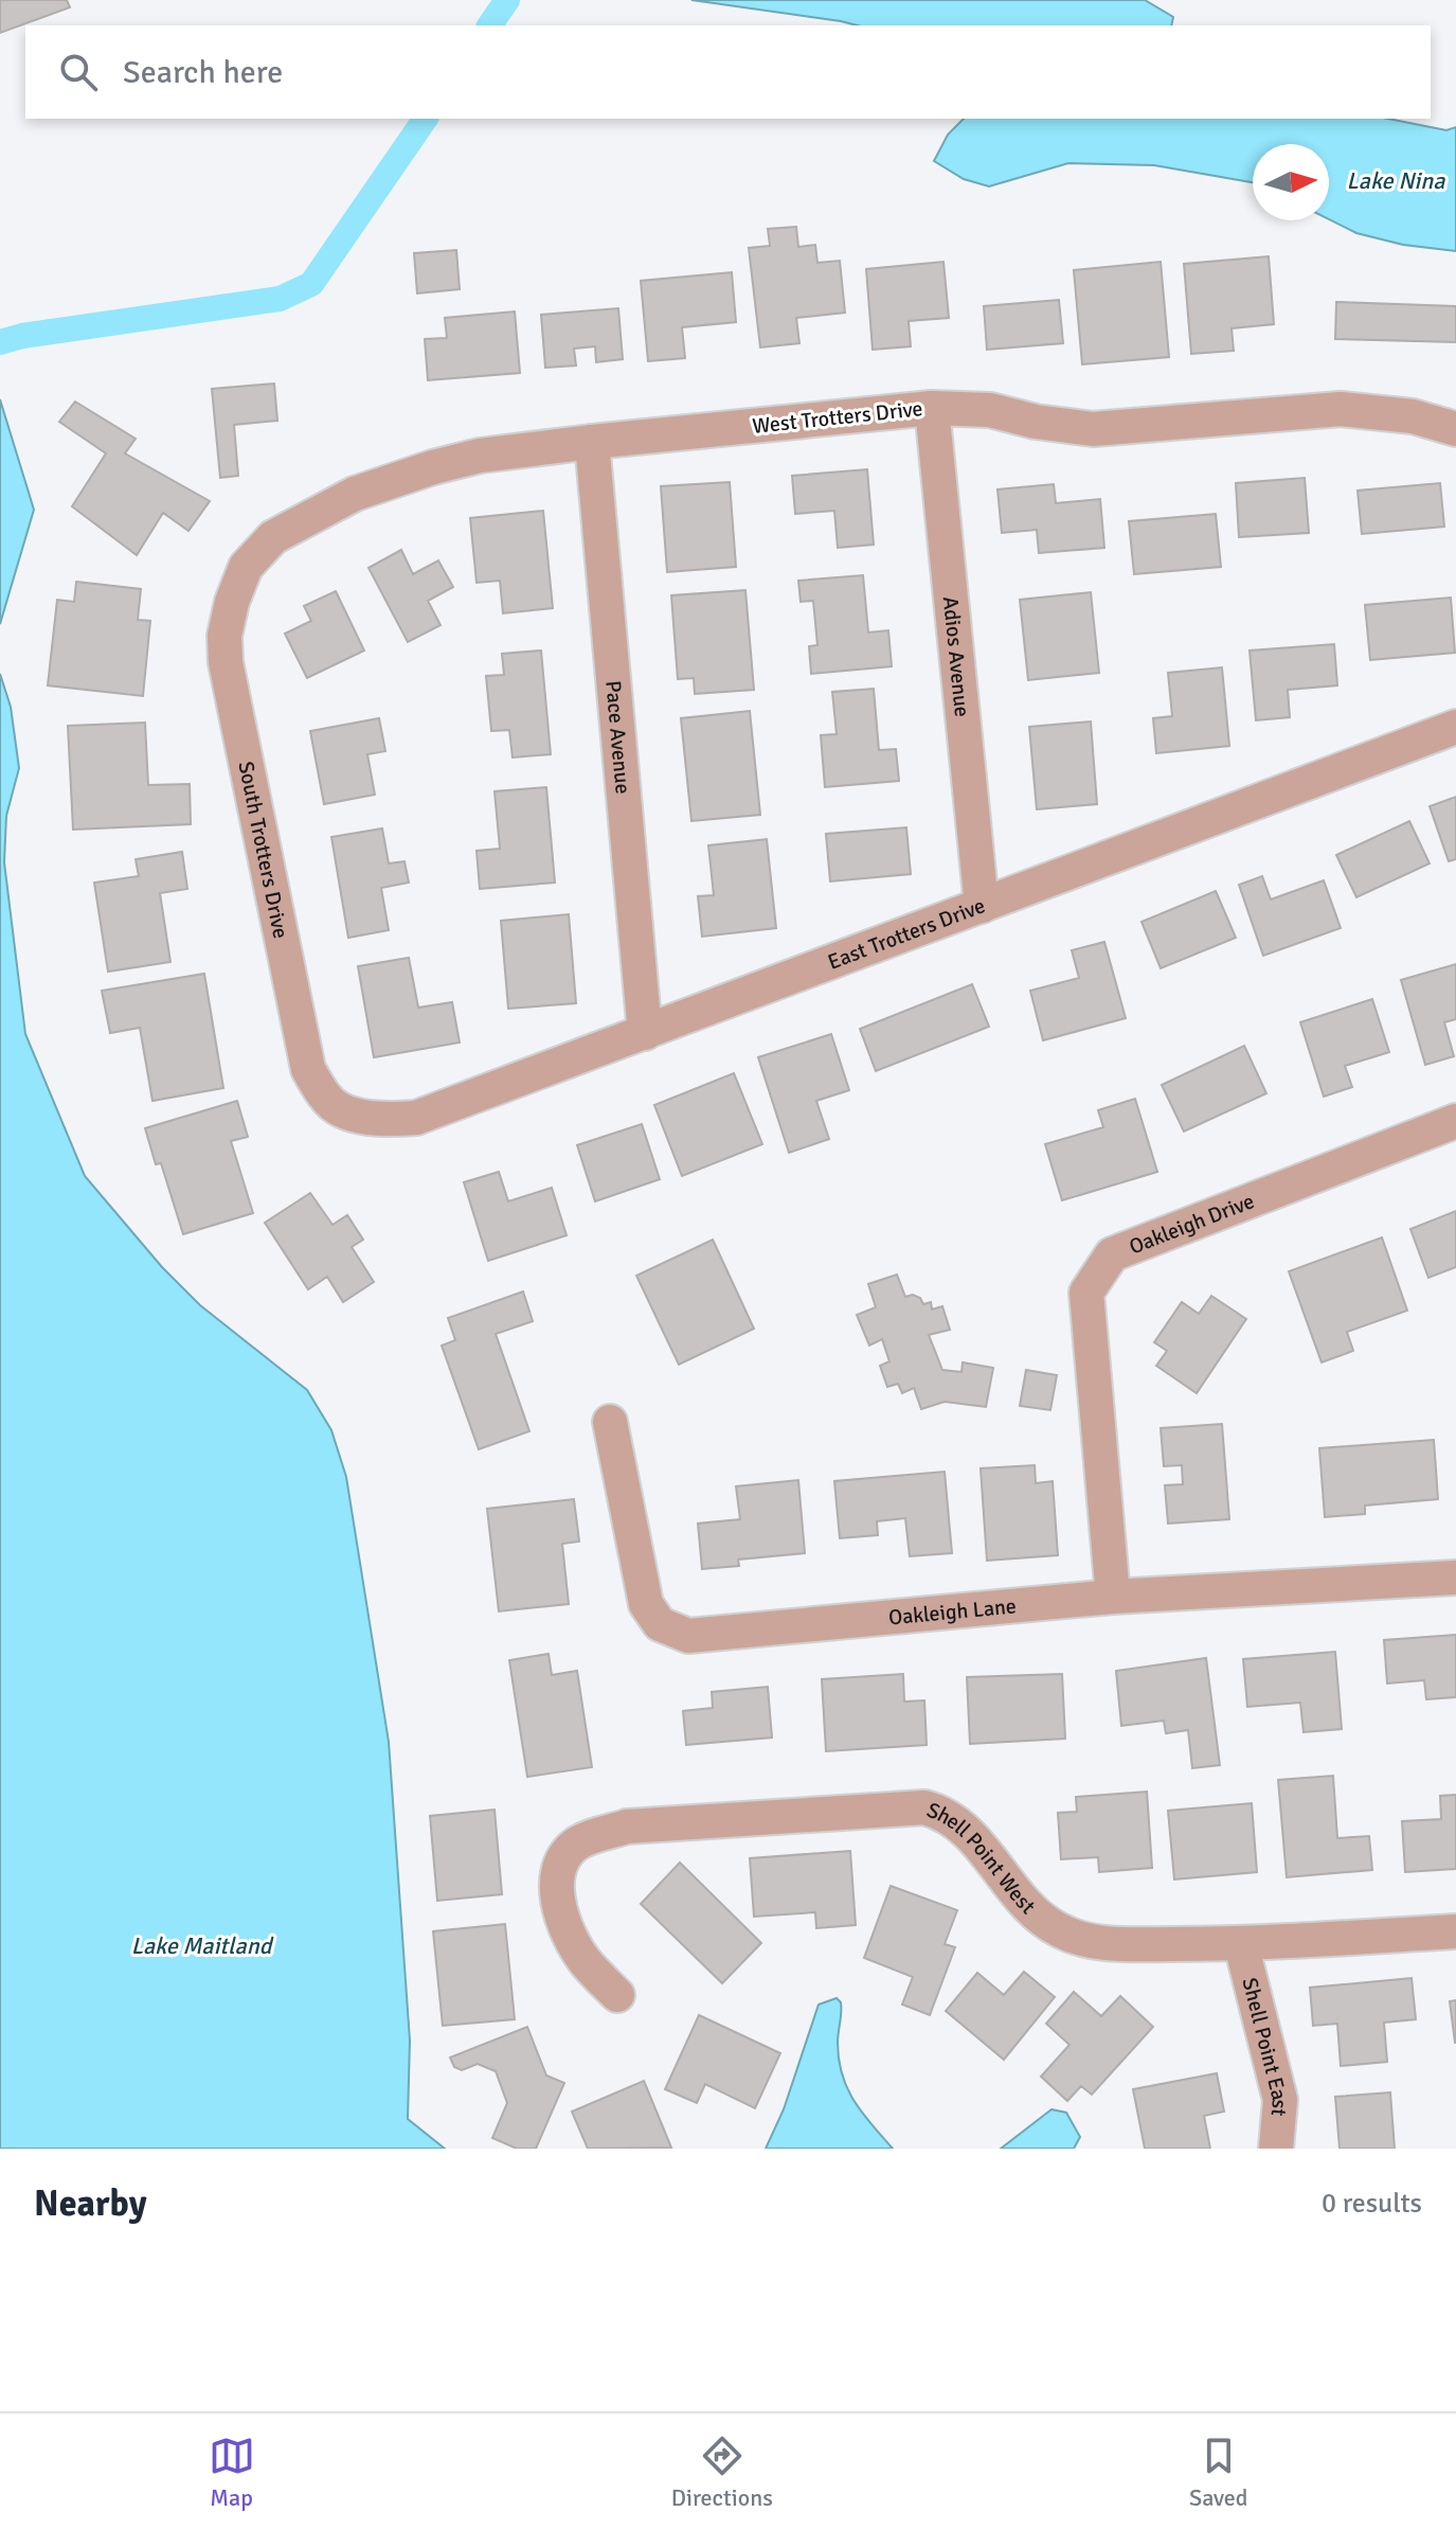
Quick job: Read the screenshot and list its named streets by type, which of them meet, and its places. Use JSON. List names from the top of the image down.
{
  "streets": {
    "street": [
      "West Trotters Drive",
      "Adios Avenue",
      "Pace Avenue",
      "South Trotters Drive",
      "East Trotters Drive",
      "Oakleigh Drive",
      "Oakleigh Lane",
      "Shell Point West",
      "Shell Point East"
    ]
  },
  "crossings": [
    ["West Trotters Drive", "Adios Avenue"],
    ["West Trotters Drive", "Pace Avenue"],
    ["West Trotters Drive", "South Trotters Drive"],
    ["Adios Avenue", "East Trotters Drive"],
    ["Pace Avenue", "East Trotters Drive"],
    ["South Trotters Drive", "East Trotters Drive"],
    ["Oakleigh Drive", "Oakleigh Lane"],
    ["Shell Point West", "Shell Point East"]
  ],
  "water": ["Lake Nina", "Lake Maitland"],
  "north": "right",
  "page": {
    "search": "Search here",
    "heading": ["Nearby", "0 results"],
    "nav": ["Map", "Directions", "Saved"]
  }
}
